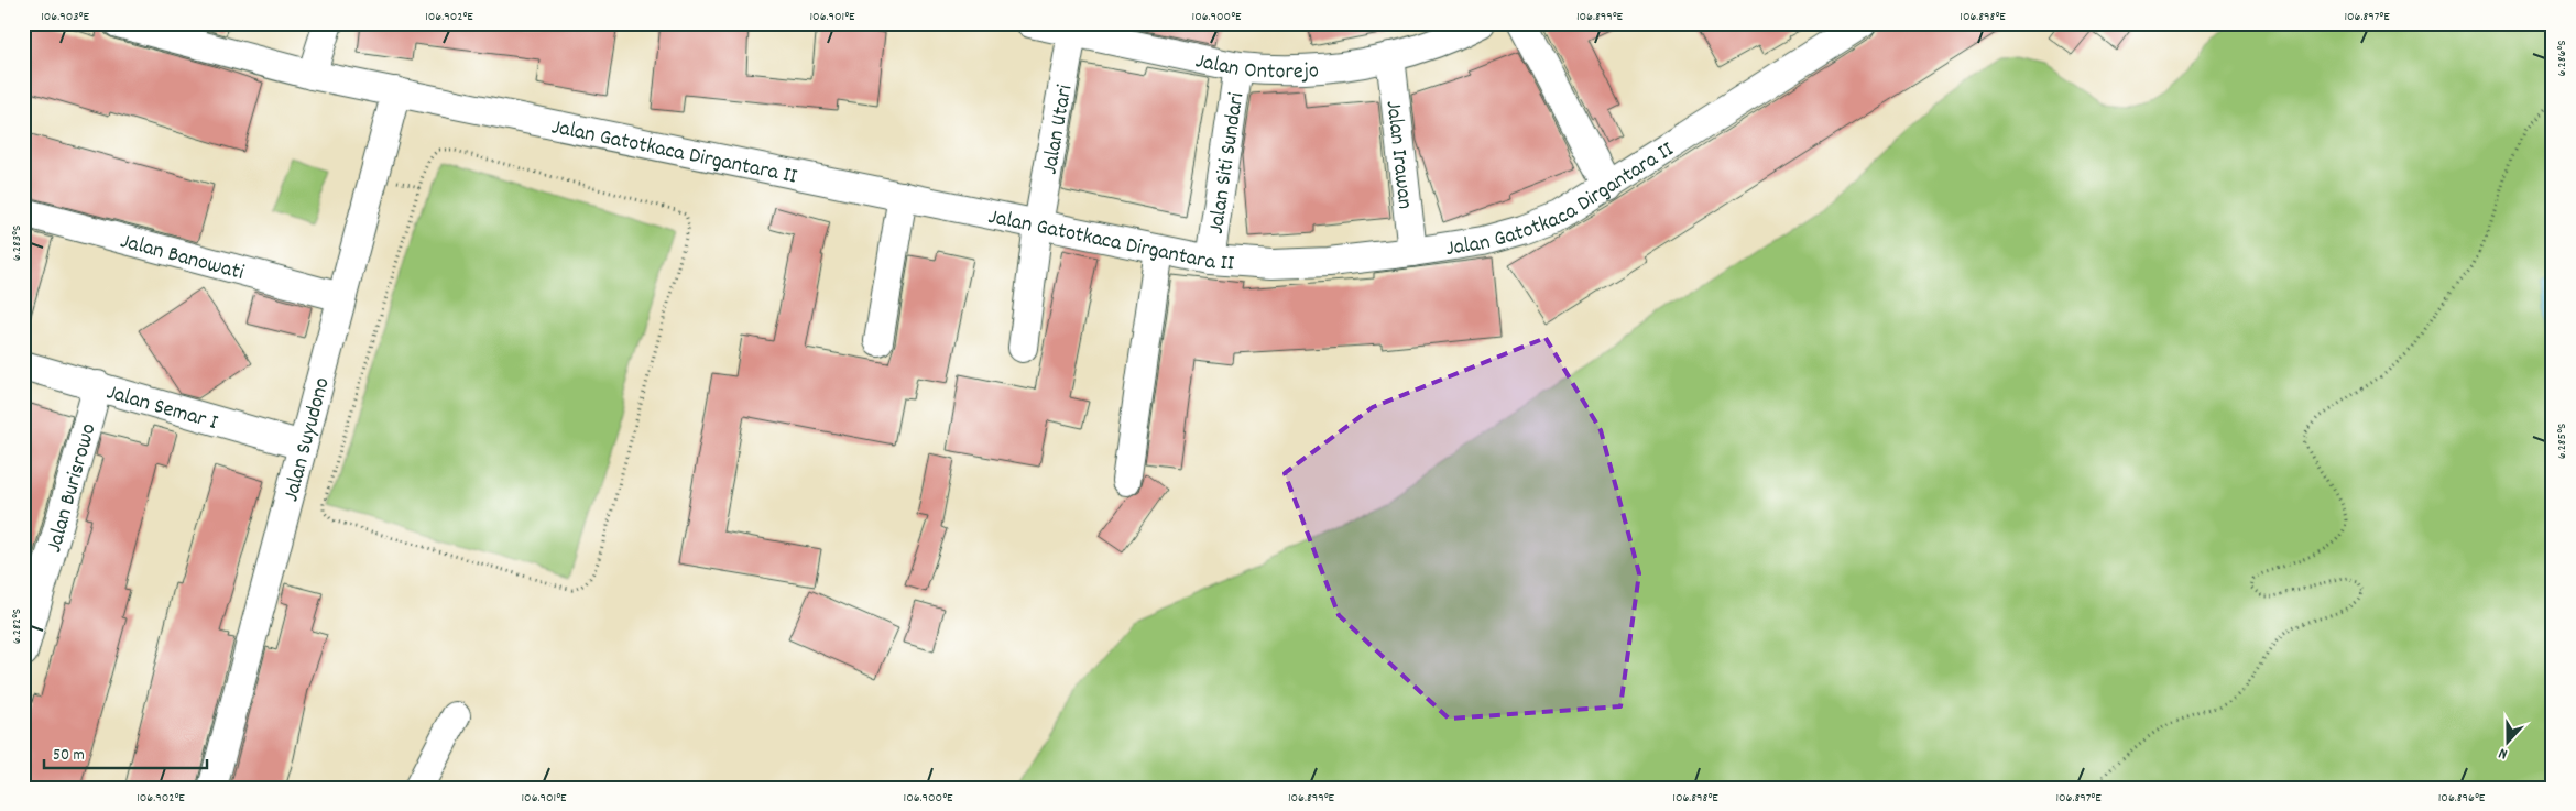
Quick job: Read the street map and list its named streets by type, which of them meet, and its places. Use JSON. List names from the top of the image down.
{
  "streets": {
    "street": [
      "Jalan Ontorejo",
      "Jalan Utari",
      "Jalan Gatotkaca Dirgantara II",
      "Jalan Irawan",
      "Jalan Siti Sundari",
      "Jalan Banowati",
      "Jalan Semar I",
      "Jalan Suyudono",
      "Jalan Burisrowo"
    ]
  },
  "crossings": [
    ["Jalan Ontorejo", "Jalan Utari"],
    ["Jalan Ontorejo", "Jalan Irawan"],
    ["Jalan Ontorejo", "Jalan Siti Sundari"],
    ["Jalan Utari", "Jalan Gatotkaca Dirgantara II"],
    ["Jalan Gatotkaca Dirgantara II", "Jalan Irawan"],
    ["Jalan Gatotkaca Dirgantara II", "Jalan Siti Sundari"],
    ["Jalan Gatotkaca Dirgantara II", "Jalan Suyudono"],
    ["Jalan Banowati", "Jalan Suyudono"],
    ["Jalan Semar I", "Jalan Suyudono"],
    ["Jalan Semar I", "Jalan Burisrowo"]
  ],
  "scale_bar": "50 m",
  "north": "bottom",
  "coordinates": [
    "106.903°E",
    "106.902°E",
    "106.901°E",
    "106.900°E",
    "106.899°E",
    "106.898°E",
    "106.897°E",
    "6.286°S",
    "6.283°S",
    "6.285°S",
    "6.282°S",
    "106.896°E"
  ]
}
